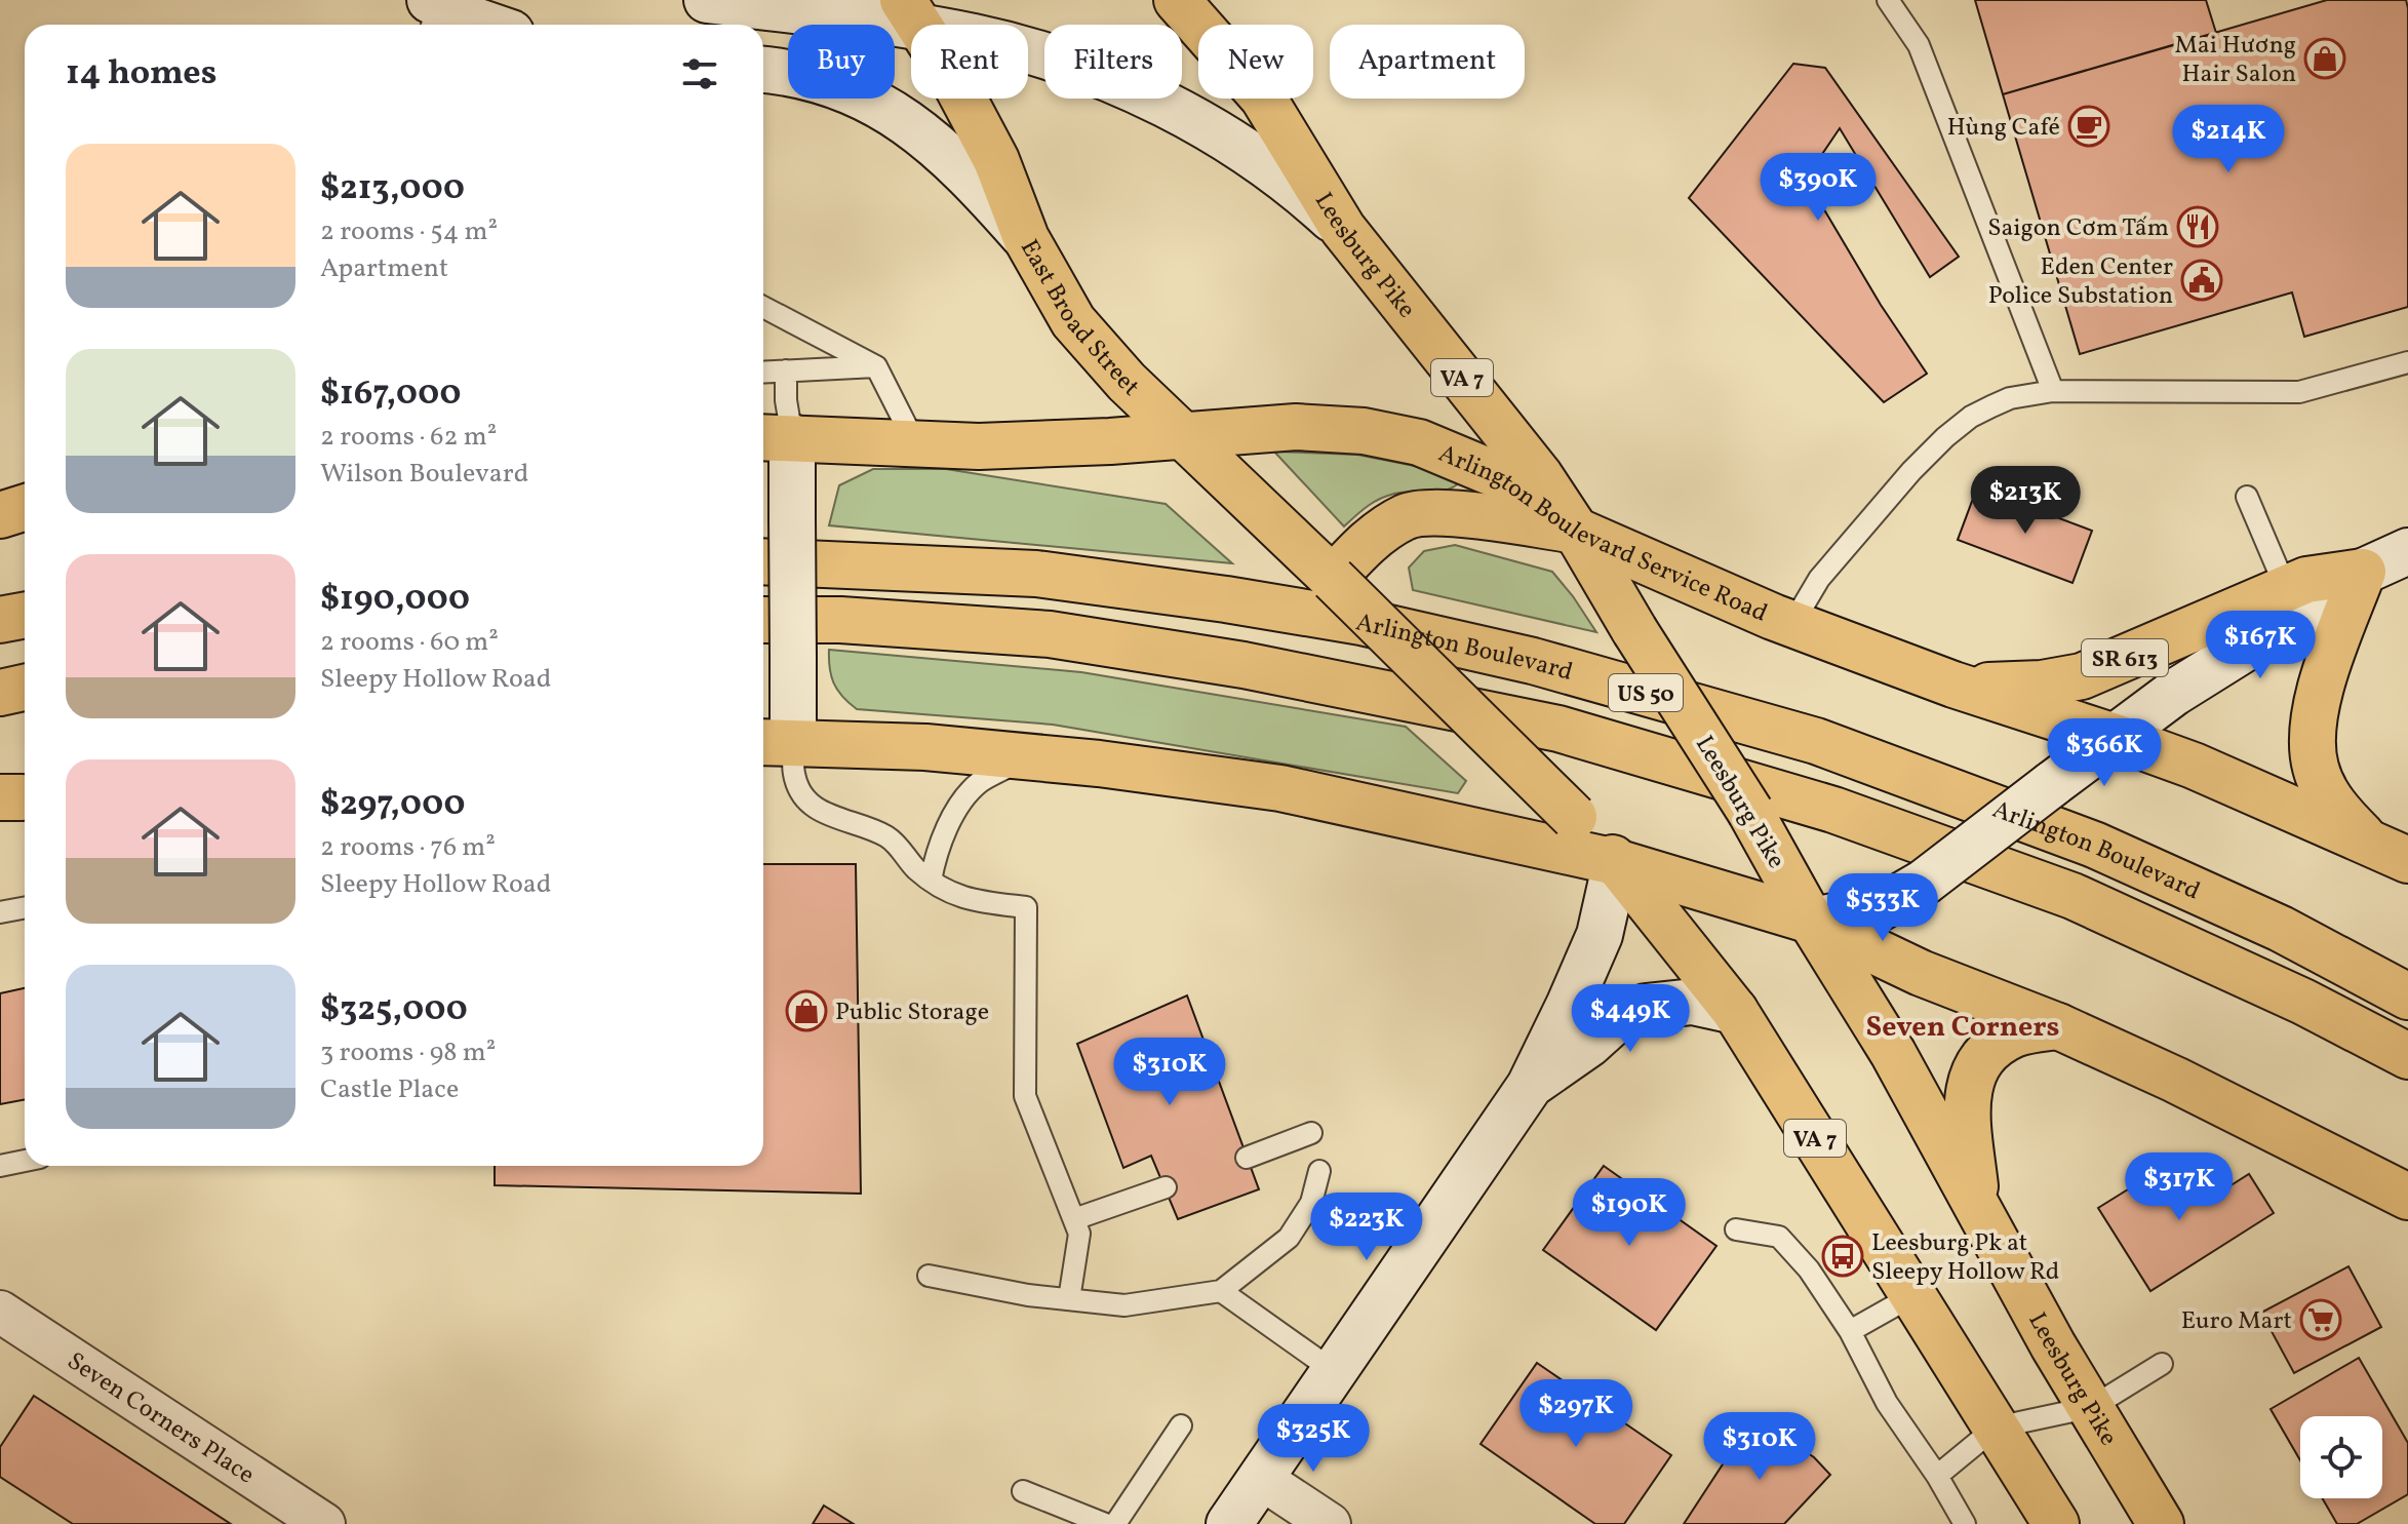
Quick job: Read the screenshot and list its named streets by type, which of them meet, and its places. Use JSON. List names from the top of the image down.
{
  "streets": {
    "main road": [
      "Leesburg Pike",
      "East Broad Street",
      "VA 7",
      "Arlington Boulevard Service Road",
      "Arlington Boulevard",
      "SR 613",
      "US 50"
    ],
    "street": ["Seven Corners Place"]
  },
  "crossings": [
    ["Leesburg Pike", "Arlington Boulevard Service Road"],
    ["Leesburg Pike", "SR 613"],
    ["East Broad Street", "VA 7"],
    ["East Broad Street", "Arlington Boulevard Service Road"],
    ["Arlington Boulevard Service Road", "SR 613"]
  ],
  "districts": ["Seven Corners"],
  "places": {
    "shop": ["Mai Hương Hair Salon", "Public Storage"],
    "cafe": ["Hùng Café"],
    "restaurant": ["Saigon Cơm Tấm"],
    "public building": ["Eden Center Police Substation"],
    "bus stop": ["Leesburg Pk at Sleepy Hollow Rd"],
    "supermarket": ["Euro Mart"]
  },
  "page": {
    "chip": [
      "Buy",
      "Rent",
      "Filters",
      "New",
      "Apartment"
    ],
    "heading": "14 homes",
    "price": [
      "$214K",
      "$390K",
      "$213K",
      "$167K",
      "$366K",
      "$533K",
      "$449K",
      "$310K",
      "$317K",
      "$190K",
      "$223K",
      "$297K",
      "$325K",
      "$310K"
    ],
    "list": [
      {
        "name": "$213,000",
        "note": "2 rooms · 54 m² · Apartment"
      },
      {
        "name": "$167,000",
        "note": "2 rooms · 62 m² · Wilson Boulevard"
      },
      {
        "name": "$190,000",
        "note": "2 rooms · 60 m² · Sleepy Hollow Road"
      },
      {
        "name": "$297,000",
        "note": "2 rooms · 76 m² · Sleepy Hollow Road"
      },
      {
        "name": "$325,000",
        "note": "3 rooms · 98 m² · Castle Place"
      }
    ]
  }
}
